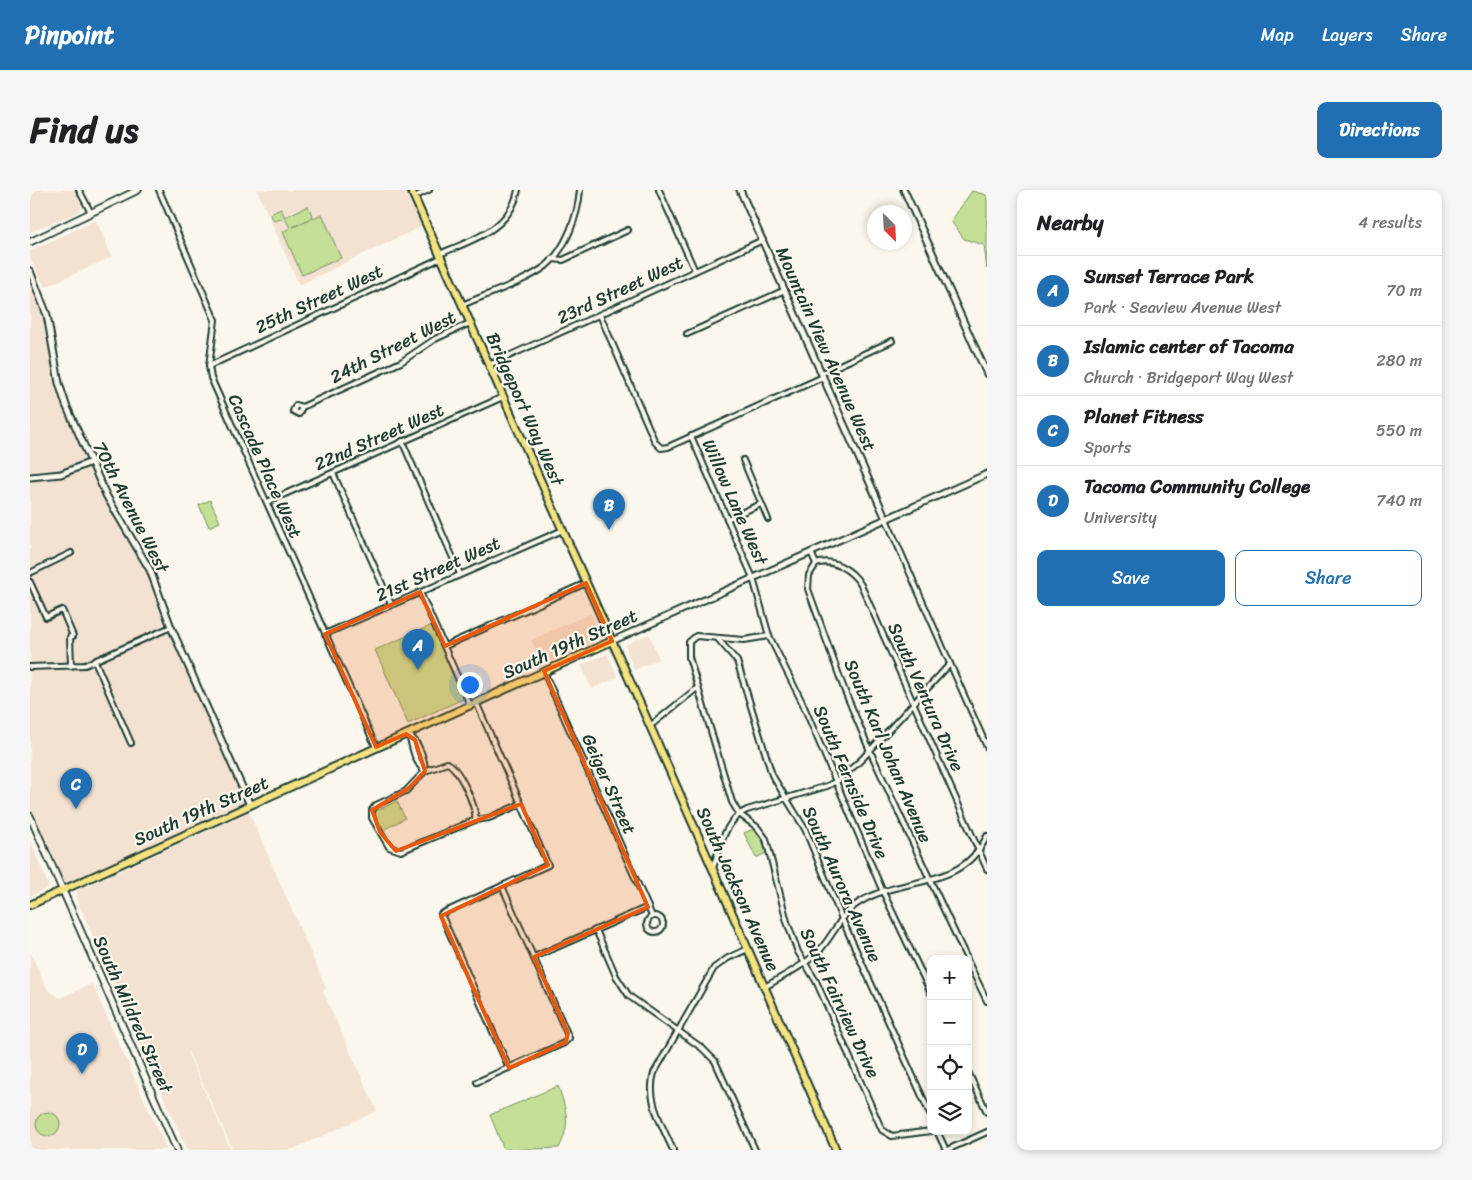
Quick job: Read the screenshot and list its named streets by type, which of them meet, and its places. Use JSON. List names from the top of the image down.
{
  "streets": {
    "main road": [
      "Bridgeport Way West",
      "South 19th Street",
      "South Jackson Avenue",
      "South Mildred Street"
    ],
    "street": [
      "23rd Street West",
      "25th Street West",
      "24th Street West",
      "Mountain View Avenue West",
      "22nd Street West",
      "Cascade Place West",
      "Willow Lane West",
      "70th Avenue West",
      "21st Street West",
      "South Ventura Drive",
      "South Karl Johan Avenue",
      "South Fernside Drive",
      "Geiger Street",
      "South Aurora Avenue",
      "South Fairview Drive"
    ]
  },
  "crossings": [
    ["23rd Street West", "Mountain View Avenue West"],
    ["23rd Street West", "Bridgeport Way West"],
    ["25th Street West", "Bridgeport Way West"],
    ["25th Street West", "Cascade Place West"],
    ["24th Street West", "Bridgeport Way West"],
    ["Mountain View Avenue West", "South 19th Street"],
    ["Bridgeport Way West", "22nd Street West"],
    ["Bridgeport Way West", "21st Street West"],
    ["Bridgeport Way West", "South 19th Street"],
    ["Bridgeport Way West", "South Jackson Avenue"],
    ["22nd Street West", "Cascade Place West"],
    ["Cascade Place West", "21st Street West"],
    ["Cascade Place West", "South 19th Street"],
    ["Willow Lane West", "South 19th Street"],
    ["Willow Lane West", "South Fernside Drive"],
    ["70th Avenue West", "South 19th Street"],
    ["South 19th Street", "South Fernside Drive"],
    ["South 19th Street", "Geiger Street"],
    ["South 19th Street", "South Jackson Avenue"],
    ["South 19th Street", "South Mildred Street"],
    ["South Ventura Drive", "South Karl Johan Avenue"]
  ],
  "north": "bottom right",
  "page": {
    "header": "Pinpoint",
    "nav": ["Map", "Layers", "Share"],
    "title": "Find us",
    "buttons": [
      "Directions",
      ["Save", "Share"]
    ],
    "heading": ["Nearby", "4 results"],
    "list": [
      {
        "mark": "A",
        "name": "Sunset Terrace Park",
        "note": "Park · Seaview Avenue West",
        "value": "70 m"
      },
      {
        "mark": "B",
        "name": "Islamic center of Tacoma",
        "note": "Church · Bridgeport Way West",
        "value": "280 m"
      },
      {
        "mark": "C",
        "name": "Planet Fitness",
        "note": "Sports",
        "value": "550 m"
      },
      {
        "mark": "D",
        "name": "Tacoma Community College",
        "note": "University",
        "value": "740 m"
      }
    ],
    "pins": [
      "B",
      "A",
      "C",
      "D"
    ],
    "map_buttons": ["+", "−"]
  }
}
